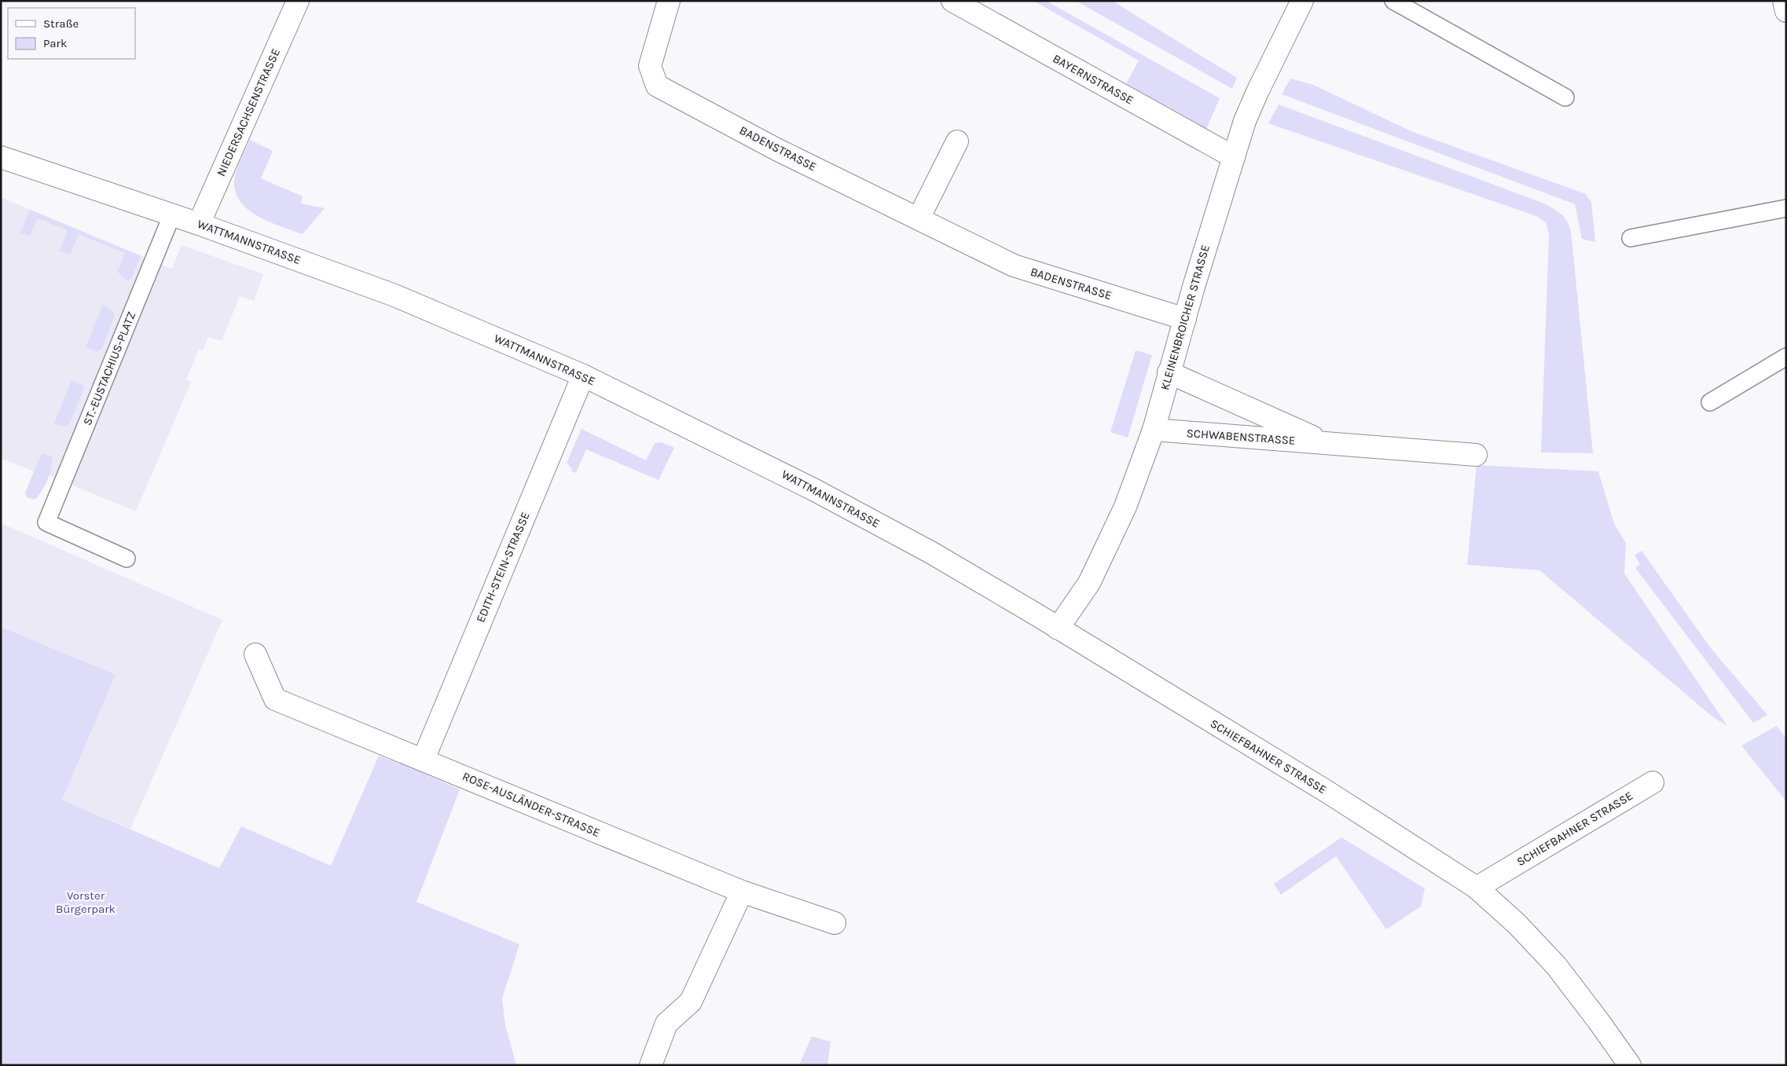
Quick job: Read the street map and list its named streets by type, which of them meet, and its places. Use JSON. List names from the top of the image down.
{
  "streets": {
    "street": [
      "BAYERNSTRASSE",
      "NIEDERSACHSENSTRASSE",
      "BADENSTRASSE",
      "WATTMANNSTRASSE",
      "KLEINENBROICHER STRASSE",
      "SCHWABENSTRASSE",
      "EDITH-STEIN-STRASSE",
      "SCHIEFBAHNER STRASSE",
      "ROSE-AUSLÄNDER-STRASSE"
    ],
    "lane": ["ST.-EUSTACHIUS-PLATZ"]
  },
  "crossings": [
    ["BAYERNSTRASSE", "KLEINENBROICHER STRASSE"],
    ["NIEDERSACHSENSTRASSE", "WATTMANNSTRASSE"],
    ["BADENSTRASSE", "KLEINENBROICHER STRASSE"],
    ["WATTMANNSTRASSE", "KLEINENBROICHER STRASSE"],
    ["WATTMANNSTRASSE", "ST.-EUSTACHIUS-PLATZ"],
    ["WATTMANNSTRASSE", "EDITH-STEIN-STRASSE"],
    ["WATTMANNSTRASSE", "SCHIEFBAHNER STRASSE"],
    ["KLEINENBROICHER STRASSE", "SCHWABENSTRASSE"],
    ["KLEINENBROICHER STRASSE", "SCHIEFBAHNER STRASSE"],
    ["EDITH-STEIN-STRASSE", "ROSE-AUSLÄNDER-STRASSE"]
  ],
  "parks": ["Vorster Bürgerpark"],
  "legend": ["Straße", "Park"]
}
